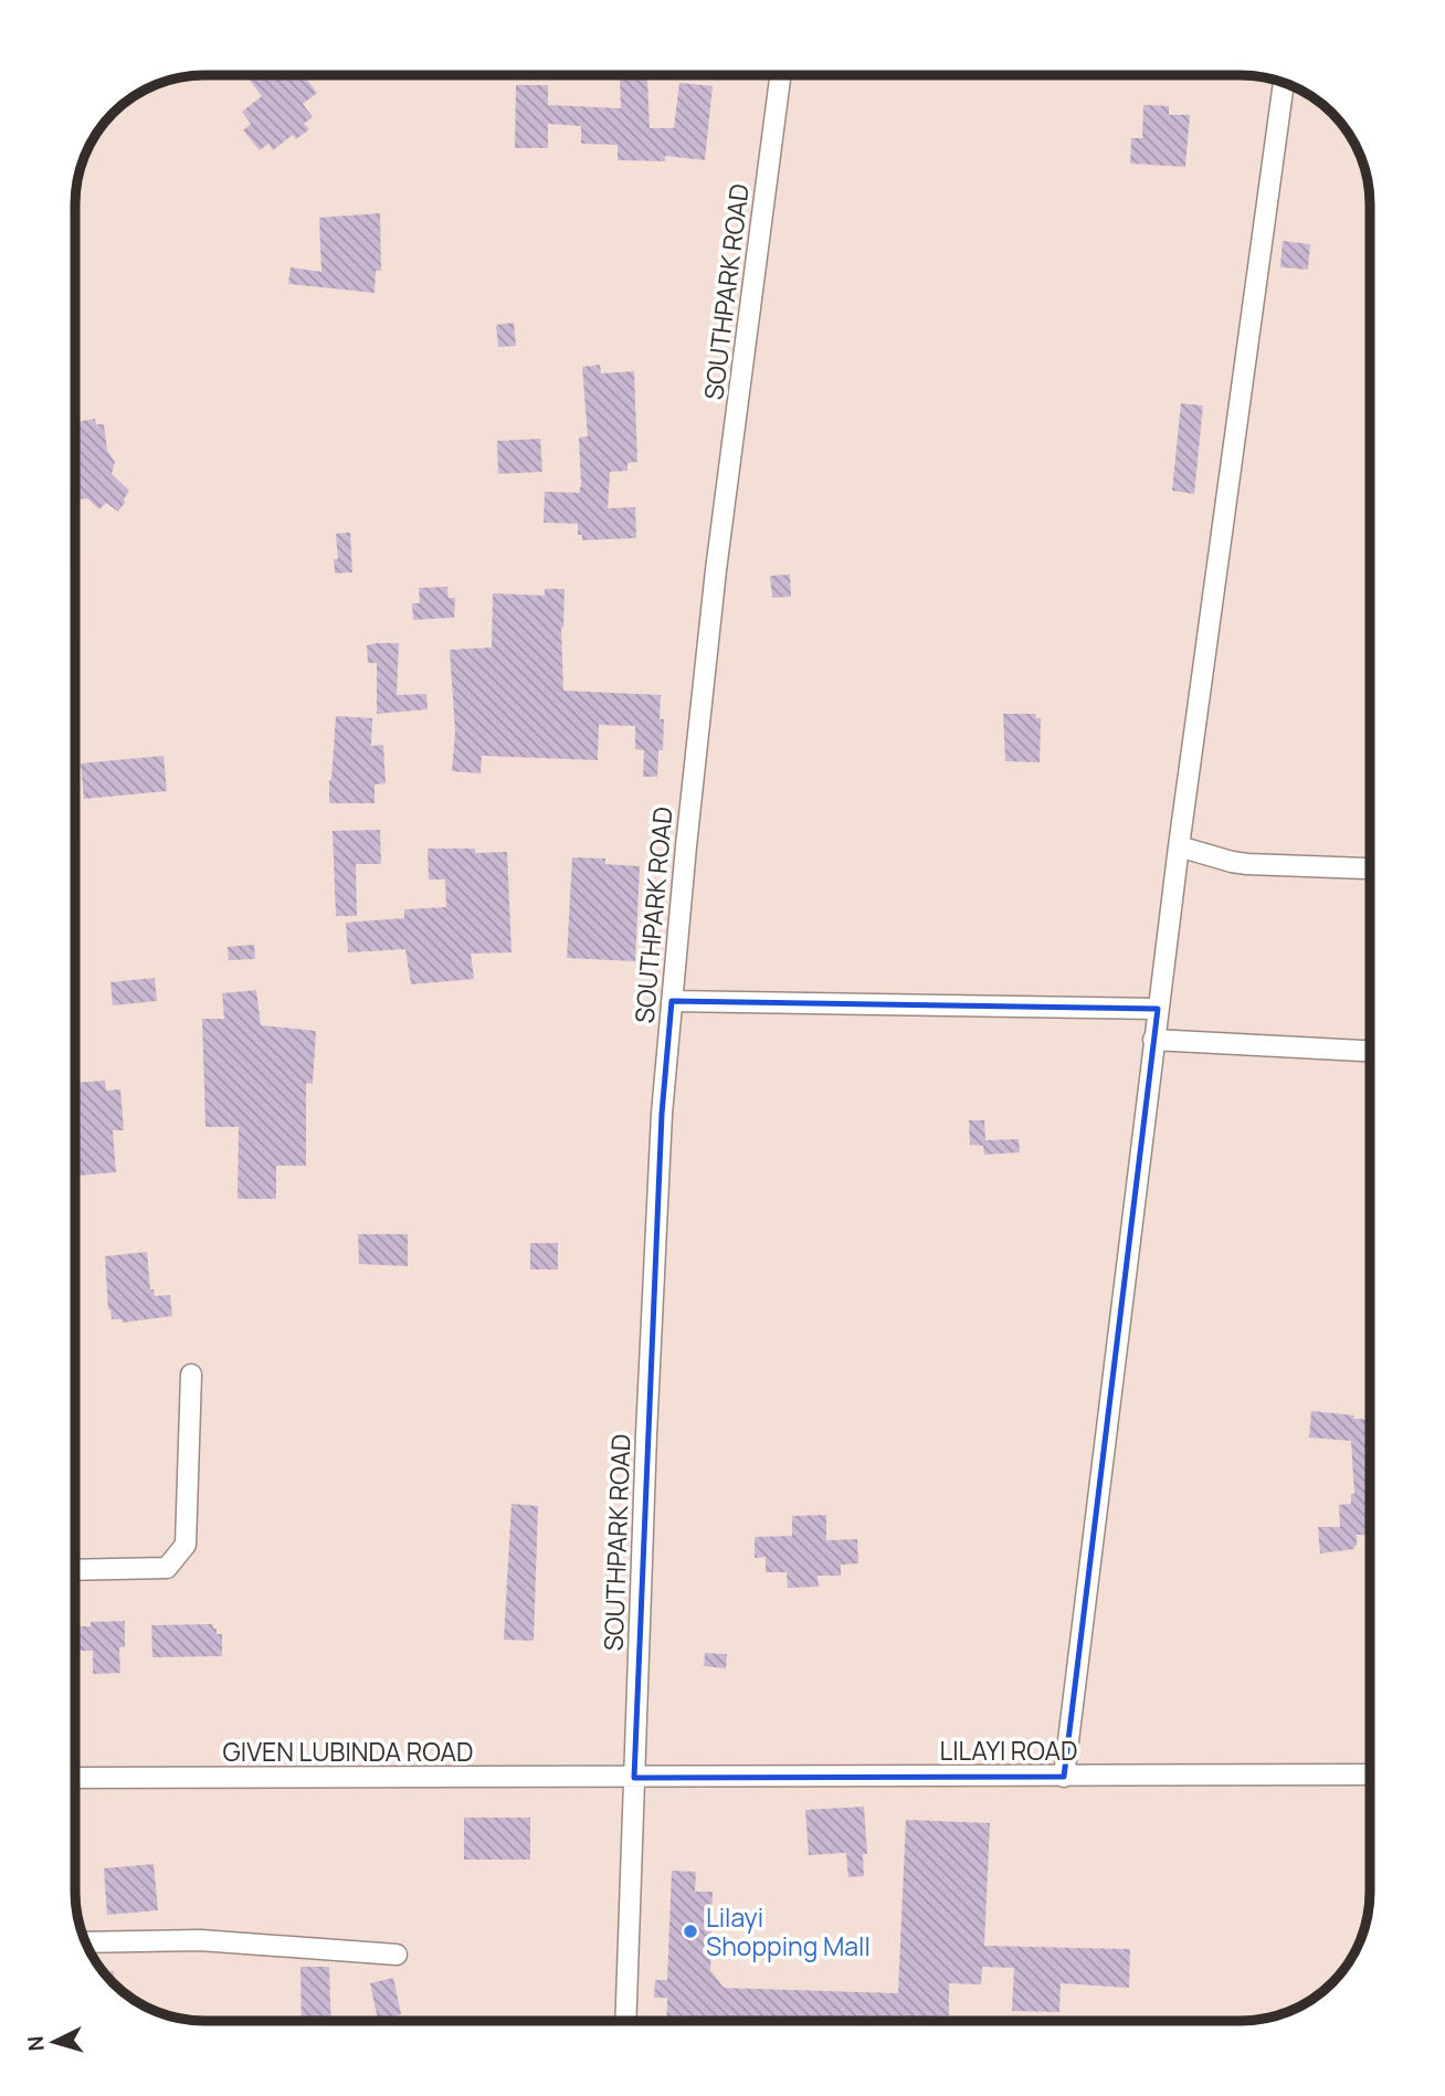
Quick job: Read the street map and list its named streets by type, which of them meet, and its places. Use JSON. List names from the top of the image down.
{
  "streets": {
    "street": ["SOUTHPARK ROAD", "LILAYI ROAD", "GIVEN LUBINDA ROAD"]
  },
  "crossings": [
    ["SOUTHPARK ROAD", "LILAYI ROAD"],
    ["SOUTHPARK ROAD", "GIVEN LUBINDA ROAD"],
    ["LILAYI ROAD", "GIVEN LUBINDA ROAD"]
  ],
  "places": ["Lilayi Shopping Mall"],
  "north": "left"
}
